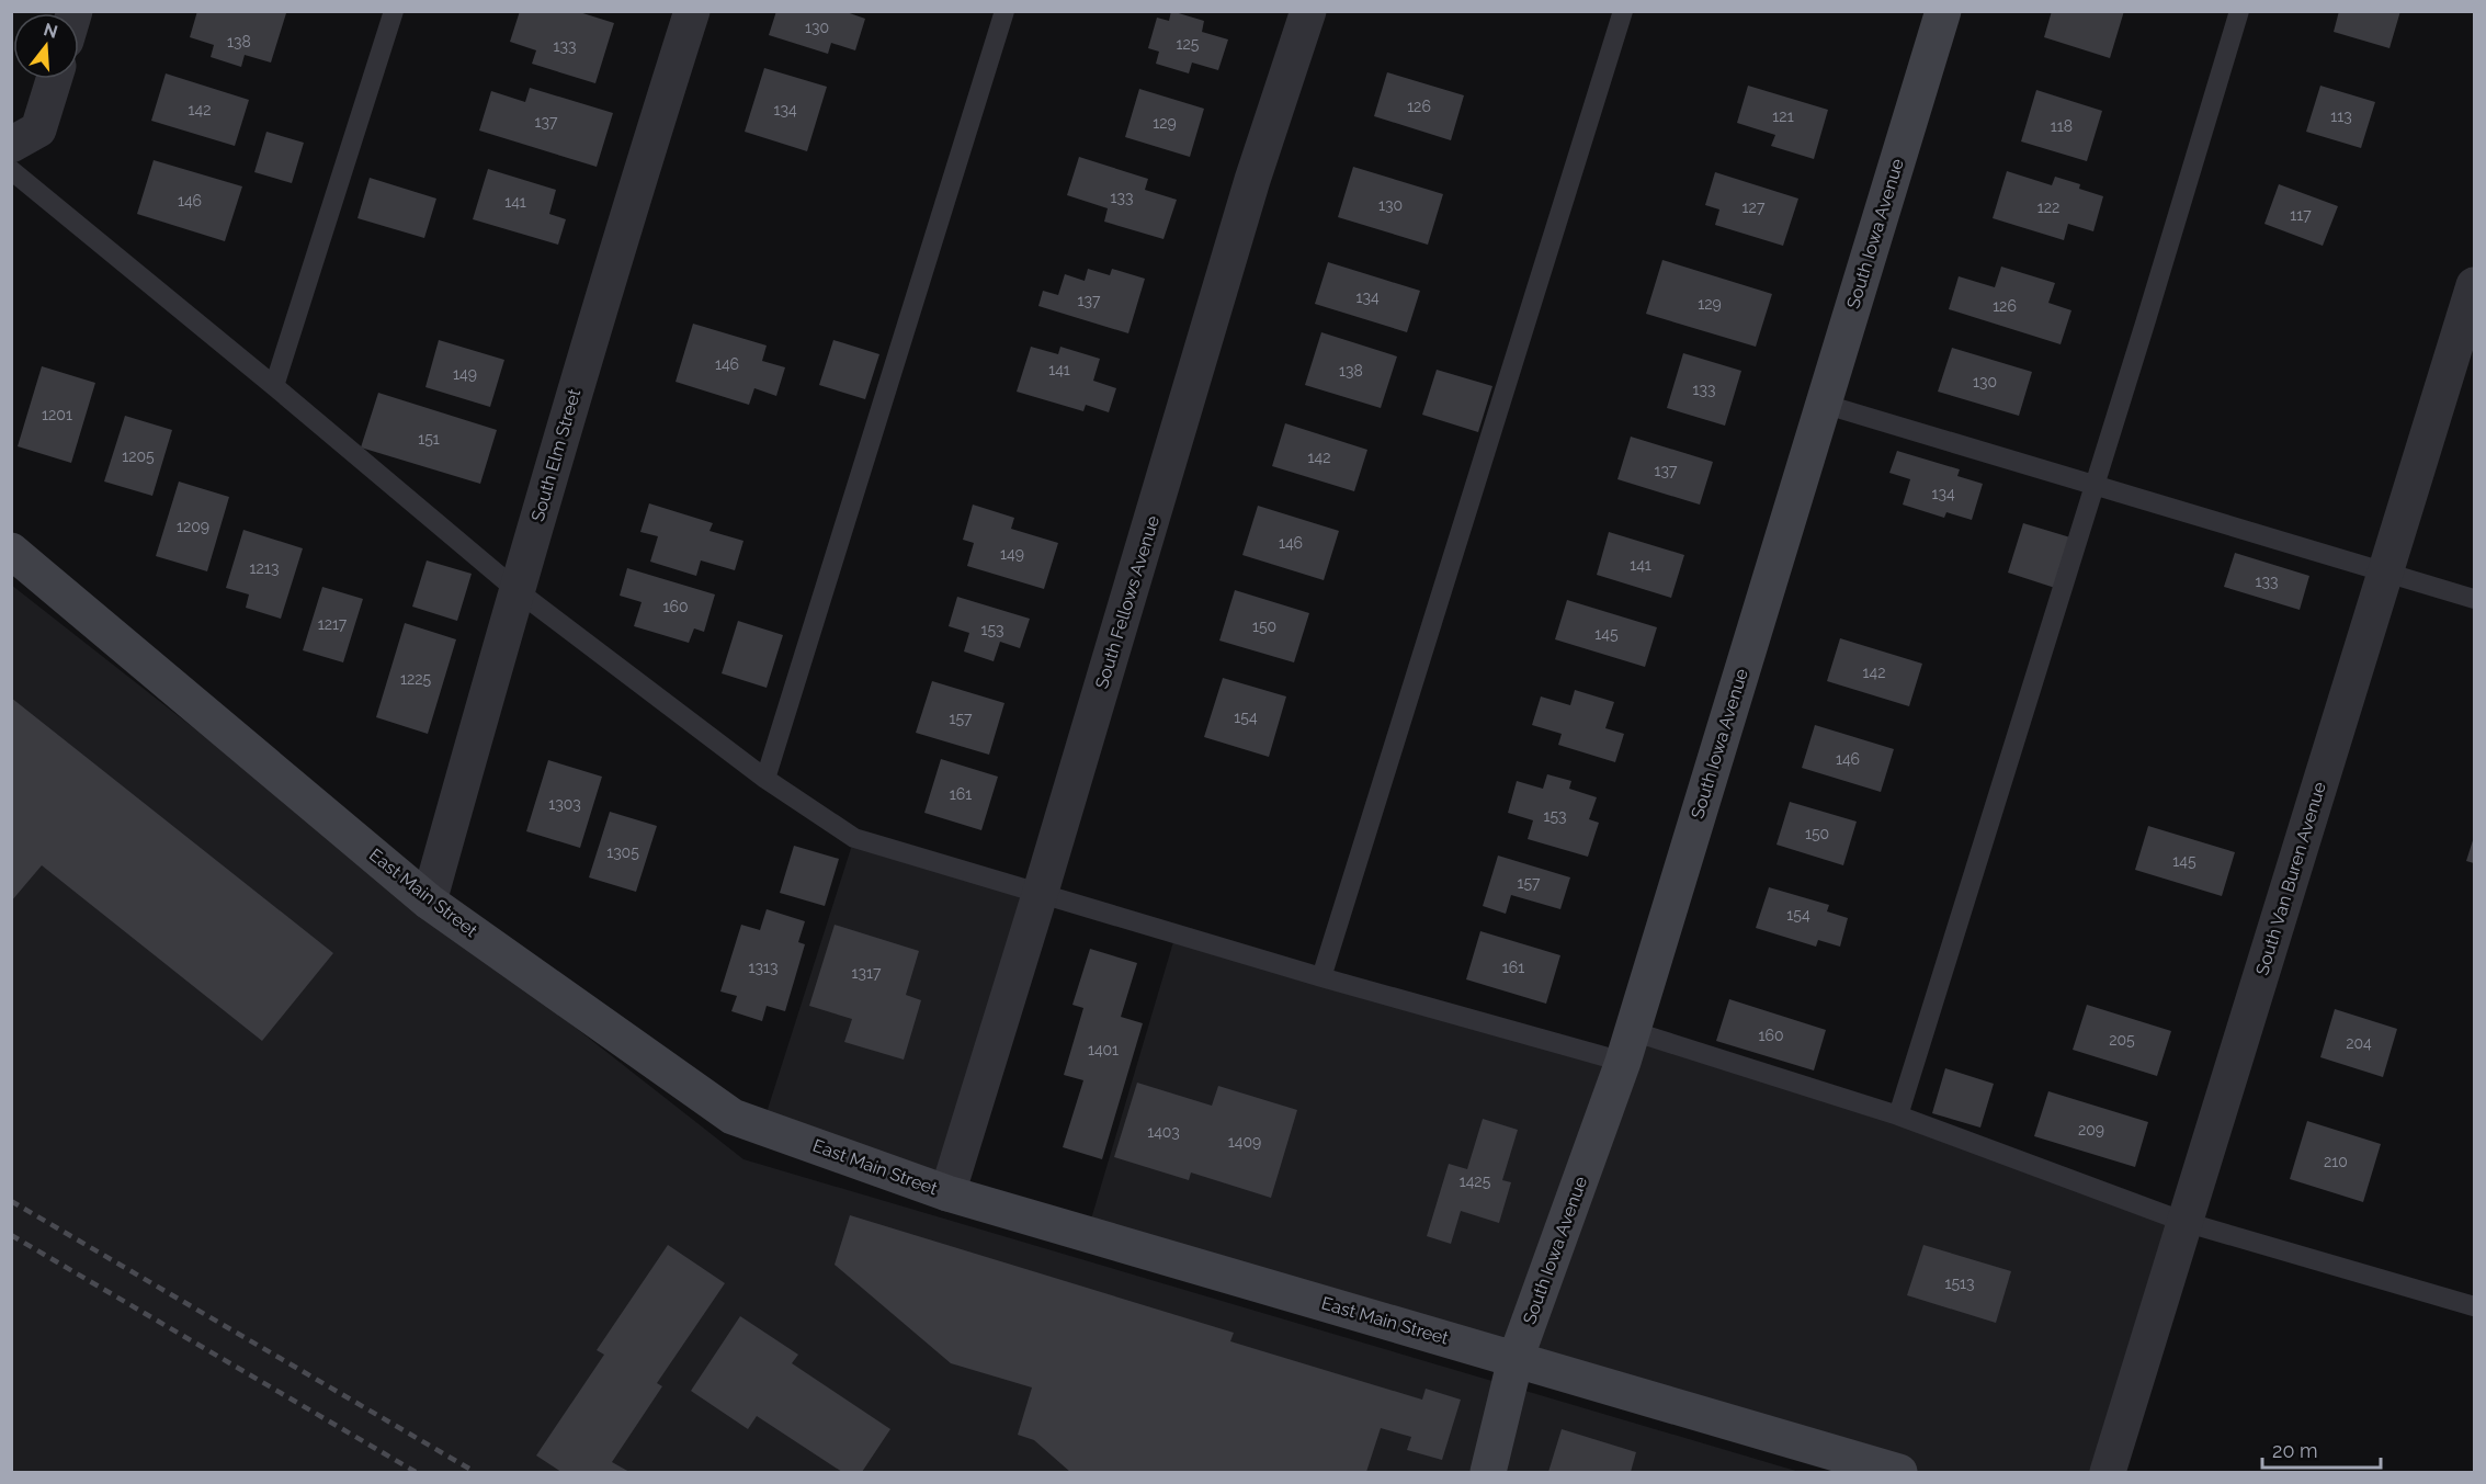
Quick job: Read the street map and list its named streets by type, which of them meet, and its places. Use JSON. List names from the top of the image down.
{
  "streets": {
    "main road": ["South Iowa Avenue", "East Main Street"],
    "street": ["South Elm Street", "South Fellows Avenue", "South Van Buren Avenue"]
  },
  "crossings": [
    ["South Iowa Avenue", "East Main Street"],
    ["South Elm Street", "East Main Street"],
    ["South Fellows Avenue", "East Main Street"]
  ],
  "house_numbers": [
    "130",
    "138",
    "125",
    "133",
    "126",
    "142",
    "134",
    "121",
    "113",
    "137",
    "129",
    "118",
    "133",
    "146",
    "141",
    "130",
    "127",
    "122",
    "117",
    "134",
    "137",
    "129",
    "126",
    "146",
    "141",
    "138",
    "149",
    "130",
    "133",
    "1201",
    "151",
    "1205",
    "142",
    "137",
    "134",
    "1209",
    "146",
    "149",
    "141",
    "1213",
    "133",
    "160",
    "1217",
    "150",
    "153",
    "145",
    "142",
    "1225",
    "154",
    "157",
    "146",
    "161",
    "1303",
    "153",
    "150",
    "1305",
    "145",
    "157",
    "154",
    "1313",
    "161",
    "1317",
    "160",
    "205",
    "204",
    "1401",
    "209",
    "1403",
    "1409",
    "210",
    "1425",
    "1513"
  ],
  "scale_bar": "20 m",
  "north": "top"
}
